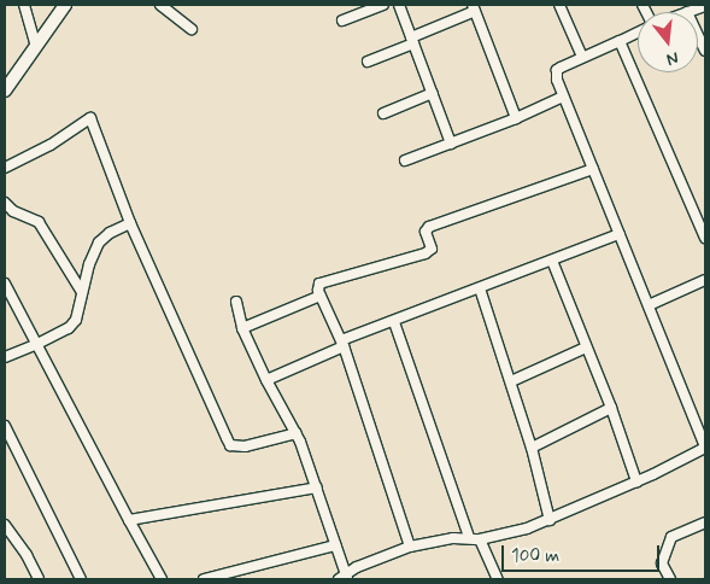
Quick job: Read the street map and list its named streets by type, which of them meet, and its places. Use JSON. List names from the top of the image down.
{
  "scale_bar": "100 m",
  "north": "bottom"
}
